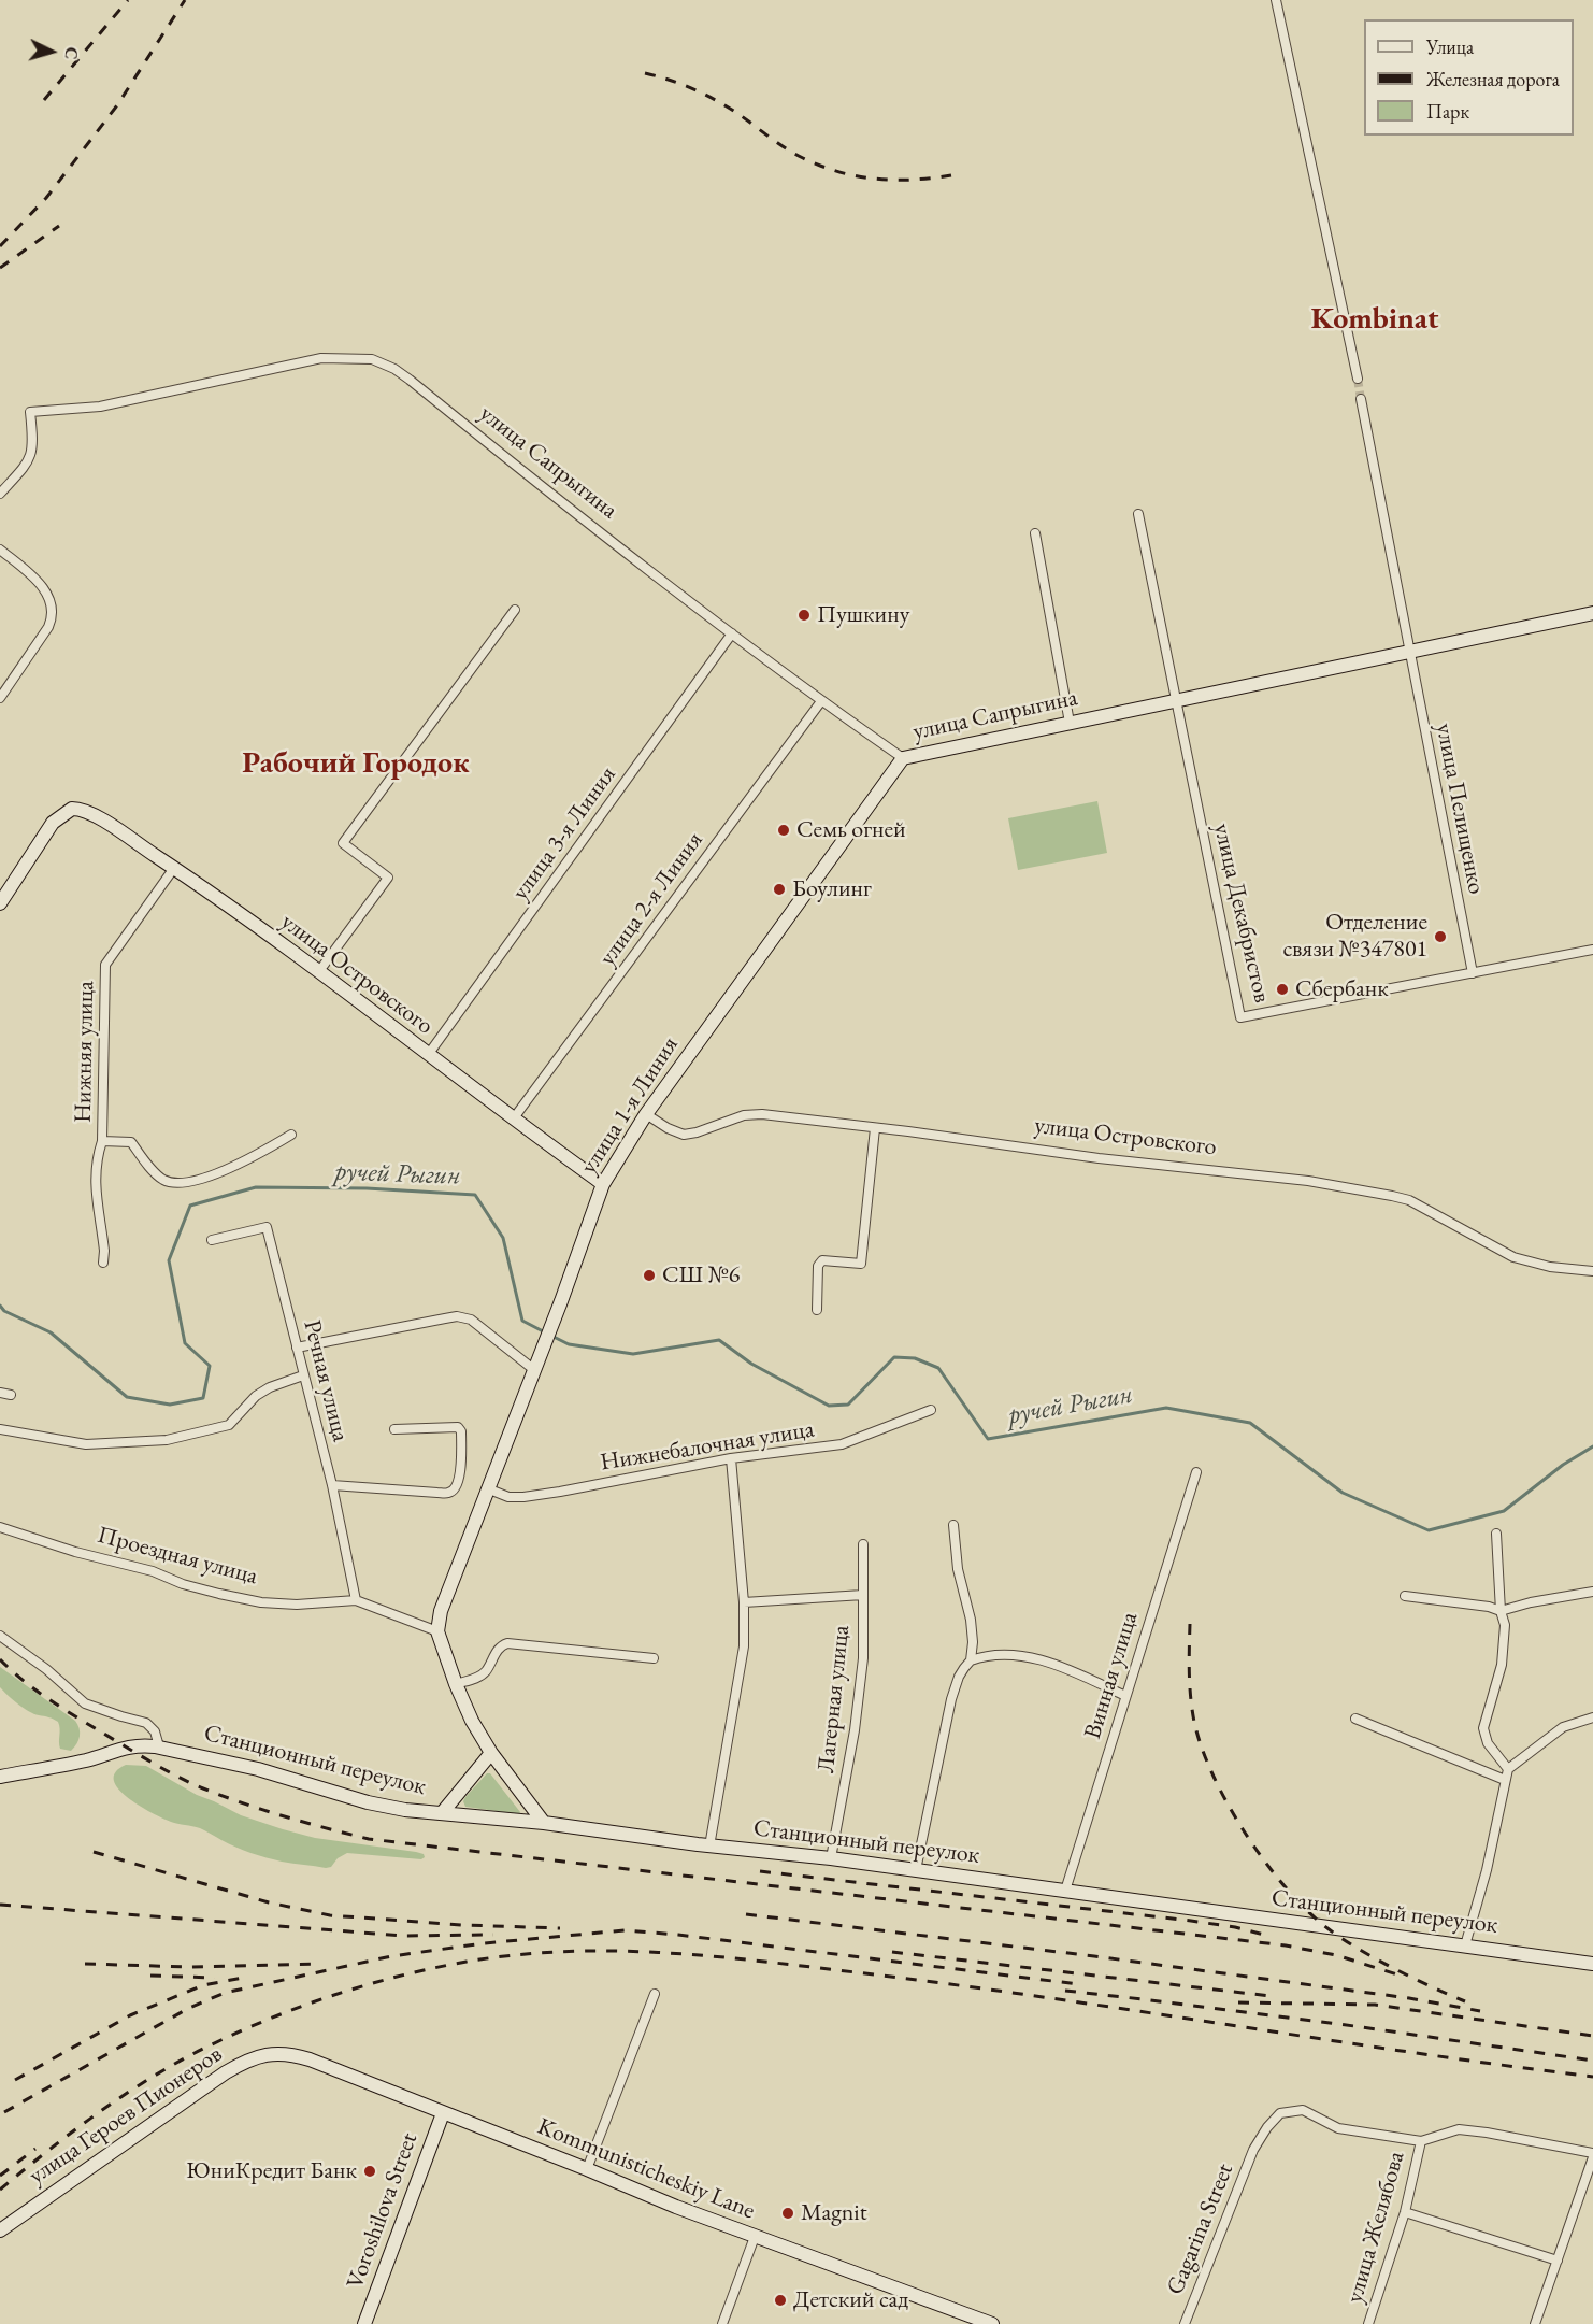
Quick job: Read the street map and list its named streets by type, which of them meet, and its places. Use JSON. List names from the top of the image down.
{
  "streets": {
    "street": [
      "улица Сапрыгина",
      "улица Пелищенко",
      "улица 3-я Линия",
      "улица 2-я Линия",
      "улица Декабристов",
      "улица Островского",
      "Нижняя улица",
      "улица 1-я Линия",
      "Речная улица",
      "Нижнебалочная улица",
      "Проездная улица",
      "Винная улица",
      "Лагерная улица",
      "Станционный переулок",
      "улица Героев Пионеров",
      "Kommunisticheskiy Lane",
      "Voroshilova Street",
      "улица Желябова",
      "Gagarina Street"
    ]
  },
  "crossings": [
    ["улица Сапрыгина", "улица Пелищенко"],
    ["улица Сапрыгина", "улица 3-я Линия"],
    ["улица Сапрыгина", "улица 2-я Линия"],
    ["улица Сапрыгина", "улица Декабристов"],
    ["улица Сапрыгина", "улица 1-я Линия"],
    ["улица Пелищенко", "улица Декабристов"],
    ["улица 3-я Линия", "улица Островского"],
    ["улица 2-я Линия", "улица Островского"],
    ["улица Островского", "Нижняя улица"],
    ["улица Островского", "улица 1-я Линия"],
    ["улица 1-я Линия", "Нижнебалочная улица"],
    ["улица 1-я Линия", "Проездная улица"],
    ["Речная улица", "Проездная улица"],
    ["Винная улица", "Станционный переулок"],
    ["Лагерная улица", "Станционный переулок"],
    ["улица Героев Пионеров", "Kommunisticheskiy Lane"],
    ["Kommunisticheskiy Lane", "Voroshilova Street"],
    ["улица Желябова", "Gagarina Street"]
  ],
  "districts": ["Kombinat", "Рабочий Городок"],
  "water": ["ручей Рыгин"],
  "places": [
    "Пушкину",
    "Семь огней",
    "Боулинг",
    "Отделение связи №347801",
    "Сбербанк",
    "СШ №6",
    "ЮниКредит Банк",
    "Magnit",
    "Детский сад"
  ],
  "legend": ["Улица", "Железная дорога", "Парк"],
  "north": "right"
}
